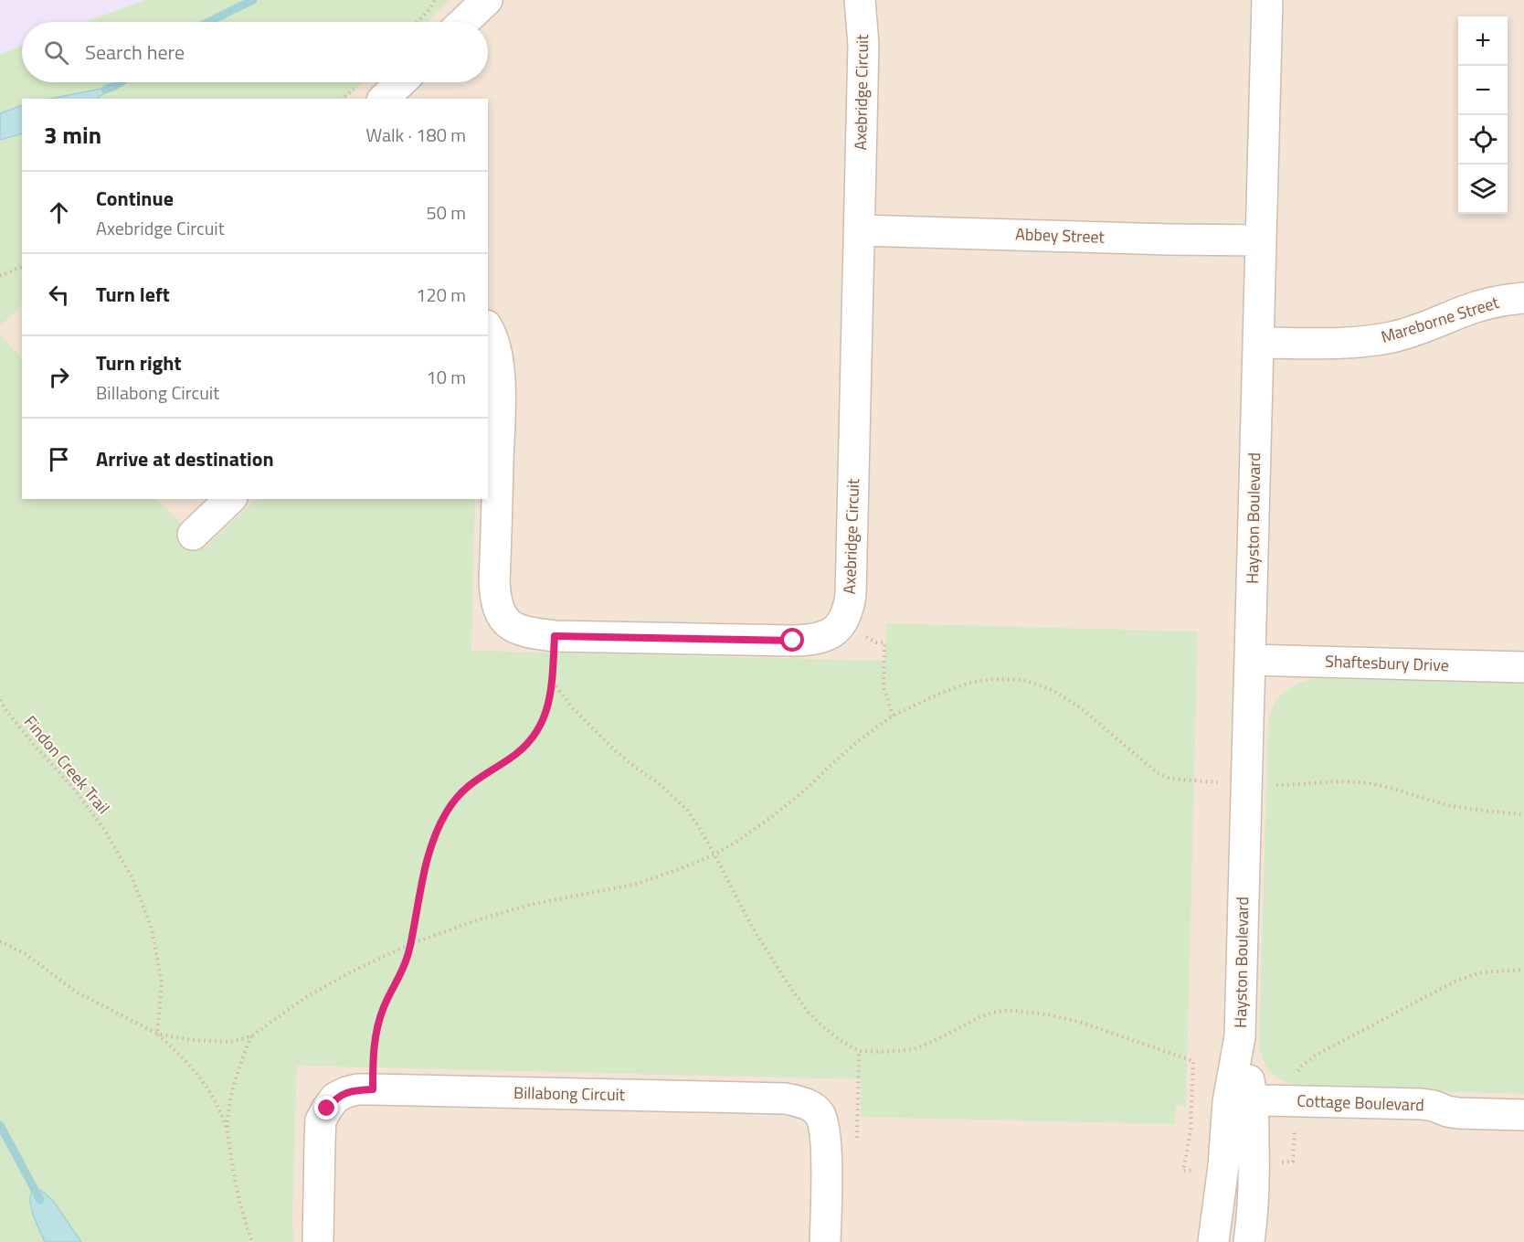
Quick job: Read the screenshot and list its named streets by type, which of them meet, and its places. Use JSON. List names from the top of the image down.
{
  "streets": {
    "street": [
      "Axebridge Circuit",
      "Abbey Street",
      "Mareborne Street",
      "Hayston Boulevard",
      "Shaftesbury Drive",
      "Billabong Circuit",
      "Cottage Boulevard"
    ],
    "path": ["Findon Creek Trail"]
  },
  "crossings": [
    ["Axebridge Circuit", "Abbey Street"],
    ["Abbey Street", "Hayston Boulevard"],
    ["Mareborne Street", "Hayston Boulevard"],
    ["Hayston Boulevard", "Shaftesbury Drive"],
    ["Hayston Boulevard", "Cottage Boulevard"]
  ],
  "page": {
    "map_buttons": ["+", "−"],
    "search": "Search here",
    "heading": ["3 min", "Walk · 180 m"],
    "list": [
      ["Continue", "Axebridge Circuit", "50 m"],
      ["Turn left", "120 m"],
      ["Turn right", "Billabong Circuit", "10 m"],
      "Arrive at destination"
    ]
  }
}
